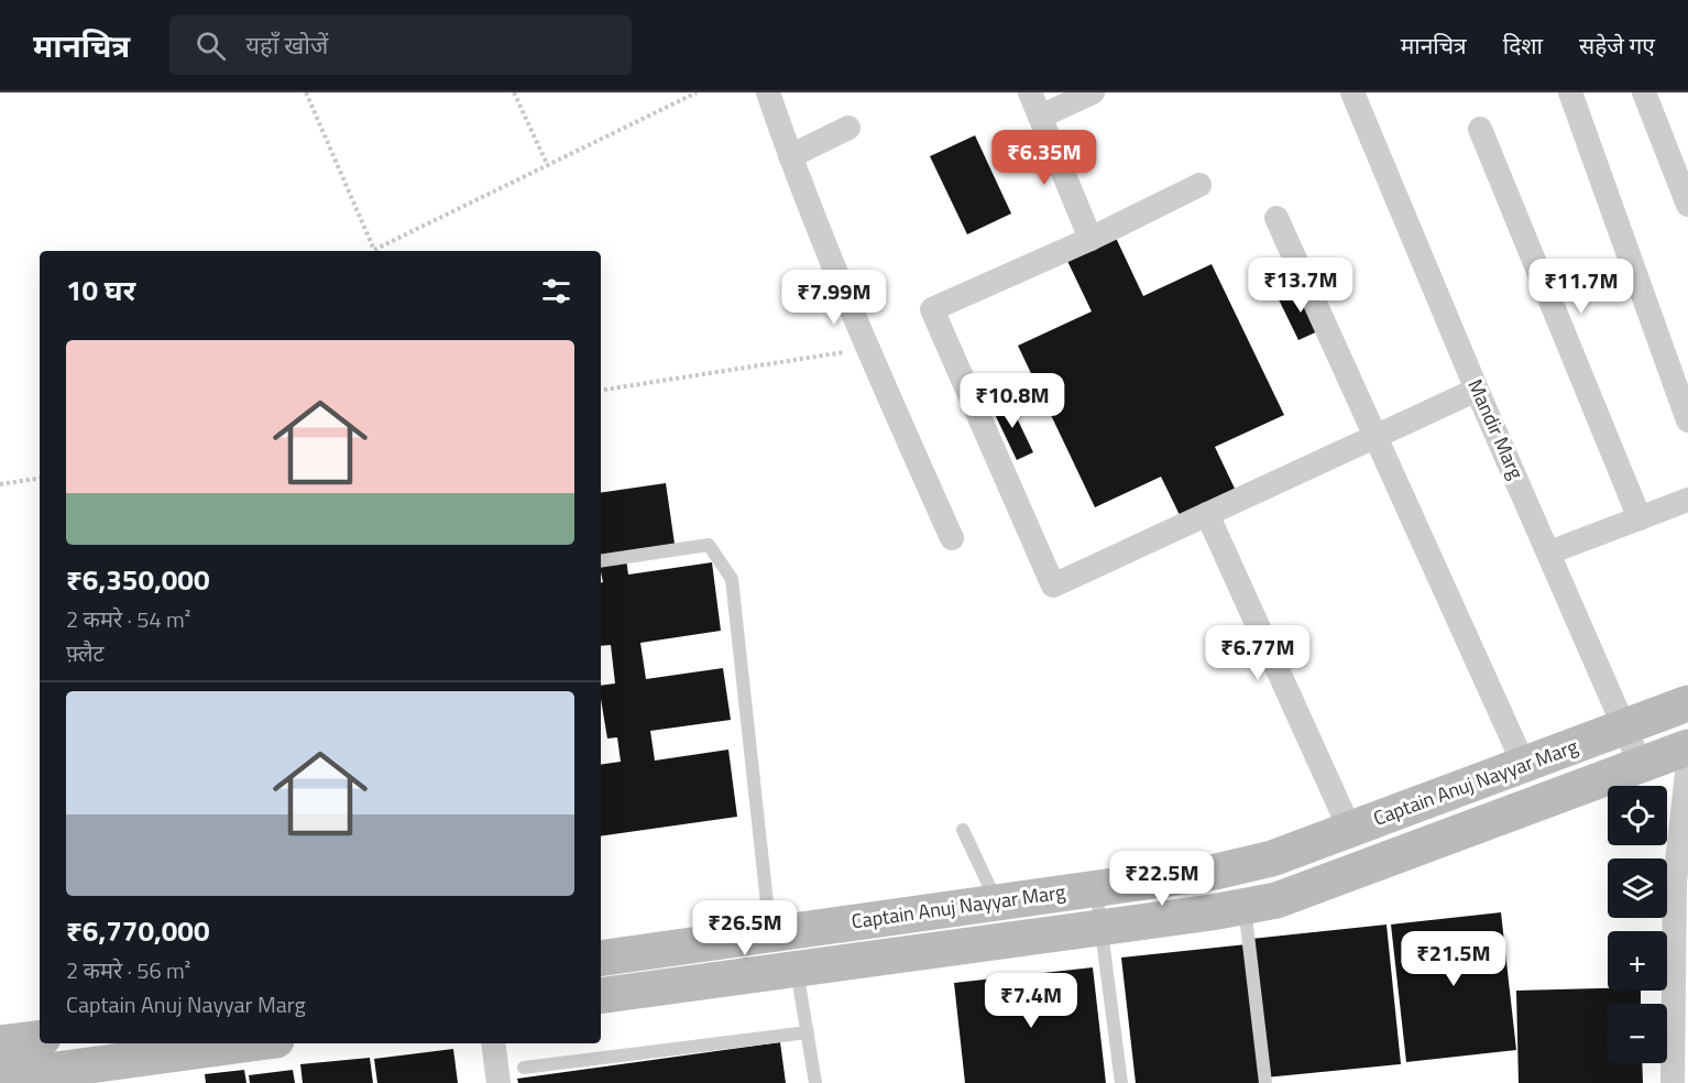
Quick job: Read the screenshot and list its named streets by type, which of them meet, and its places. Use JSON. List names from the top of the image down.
{
  "streets": {
    "street": ["Mandir Marg", "Captain Anuj Nayyar Marg"]
  },
  "crossings": [
    ["Mandir Marg", "Captain Anuj Nayyar Marg"]
  ],
  "page": {
    "header": "मानचित्र",
    "search": "यहाँ खोजें",
    "nav": ["मानचित्र", "दिशा", "सहेजे गए"],
    "price": [
      "₹6.35M",
      "₹13.7M",
      "₹11.7M",
      "₹7.99M",
      "₹10.8M",
      "₹6.77M",
      "₹22.5M",
      "₹26.5M",
      "₹21.5M",
      "₹7.4M"
    ],
    "heading": "10 घर",
    "list": [
      {
        "name": "₹6,350,000",
        "note": "2 कमरे · 54 m² · फ़्लैट"
      },
      {
        "name": "₹6,770,000",
        "note": "2 कमरे · 56 m² · Captain Anuj Nayyar Marg"
      }
    ],
    "map_buttons": ["+", "−"]
  }
}
